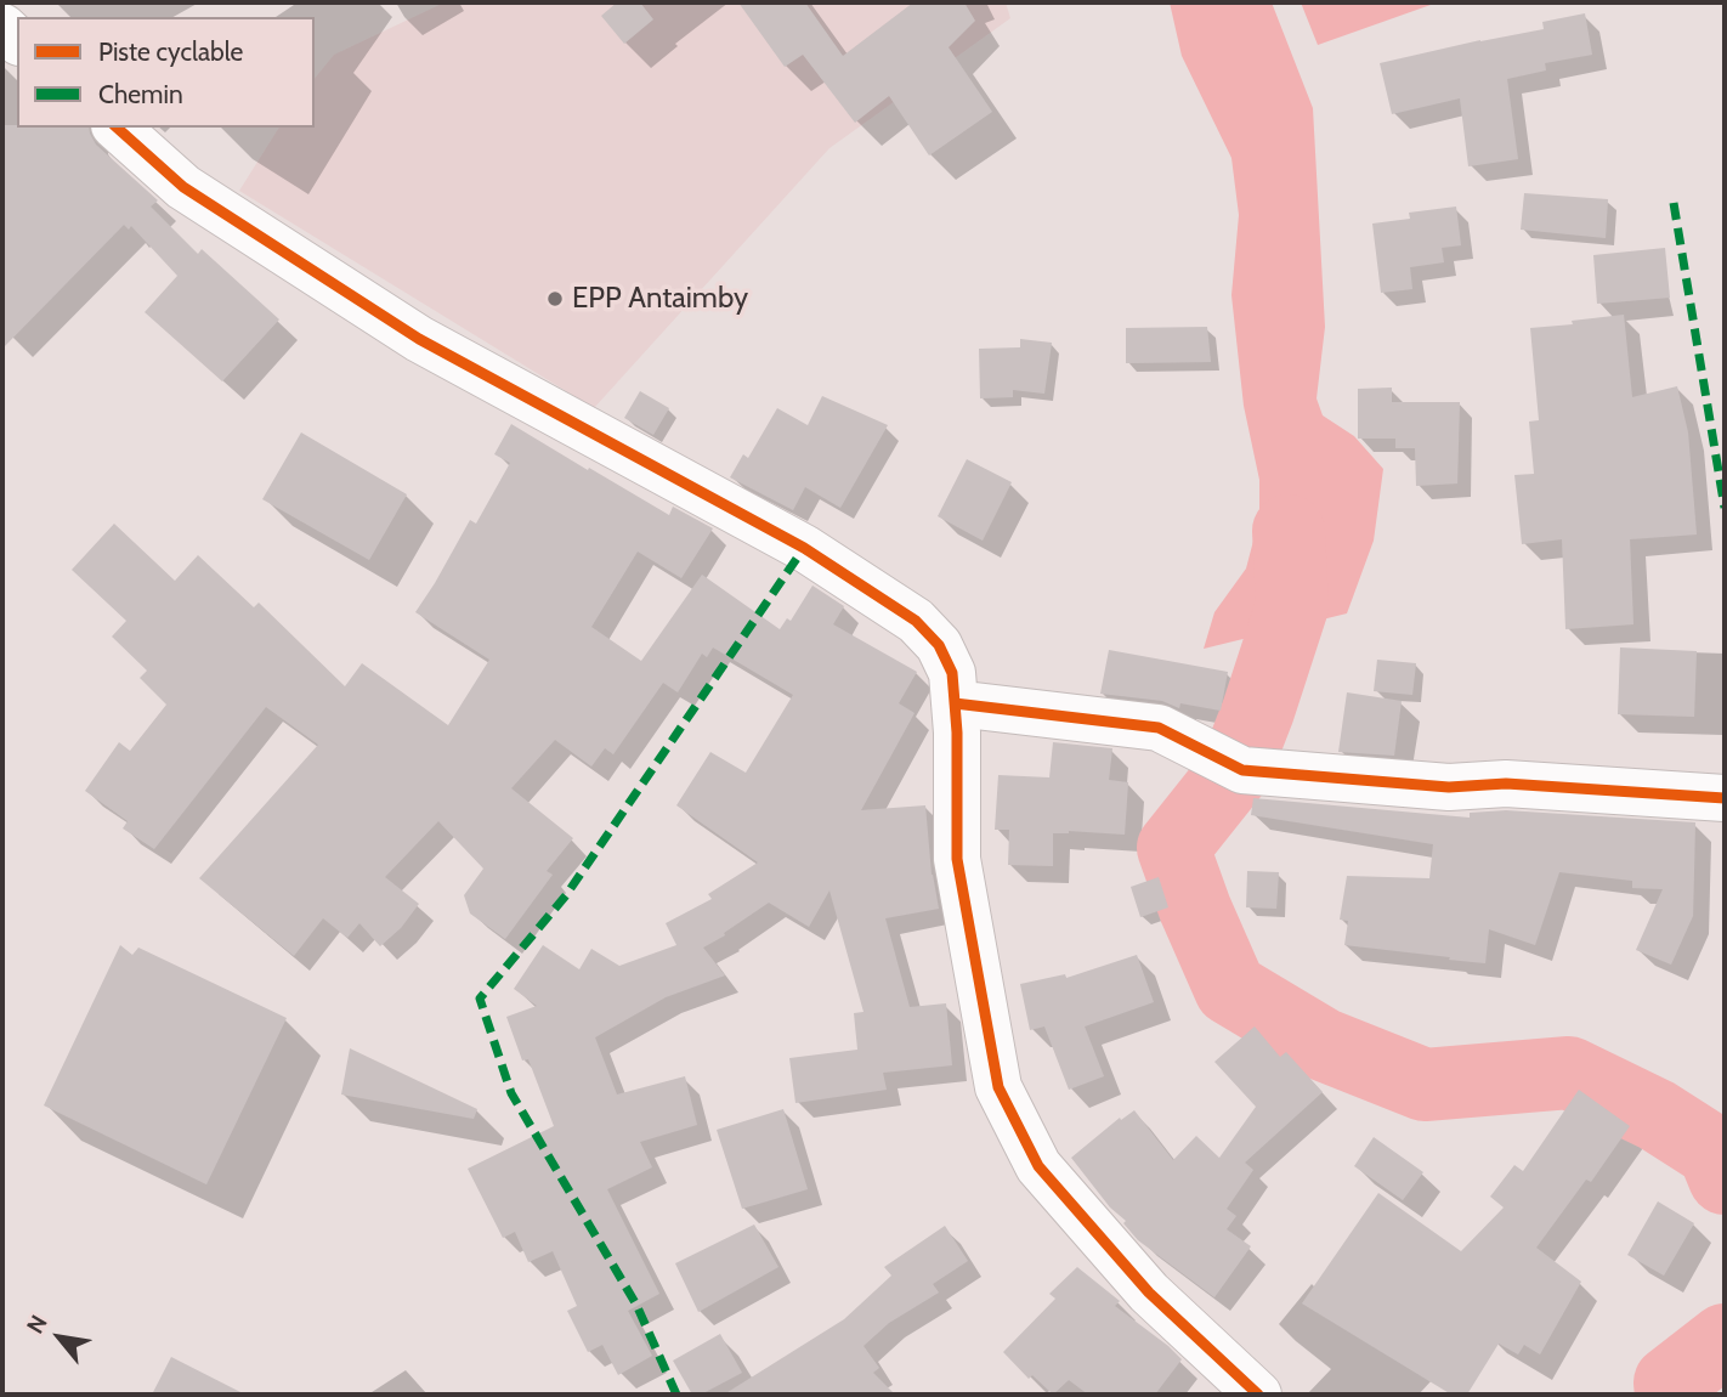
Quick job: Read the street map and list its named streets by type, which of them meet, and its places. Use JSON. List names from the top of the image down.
{
  "places": ["EPP Antaimby"],
  "legend": ["Piste cyclable", "Chemin"],
  "north": "top left"
}
